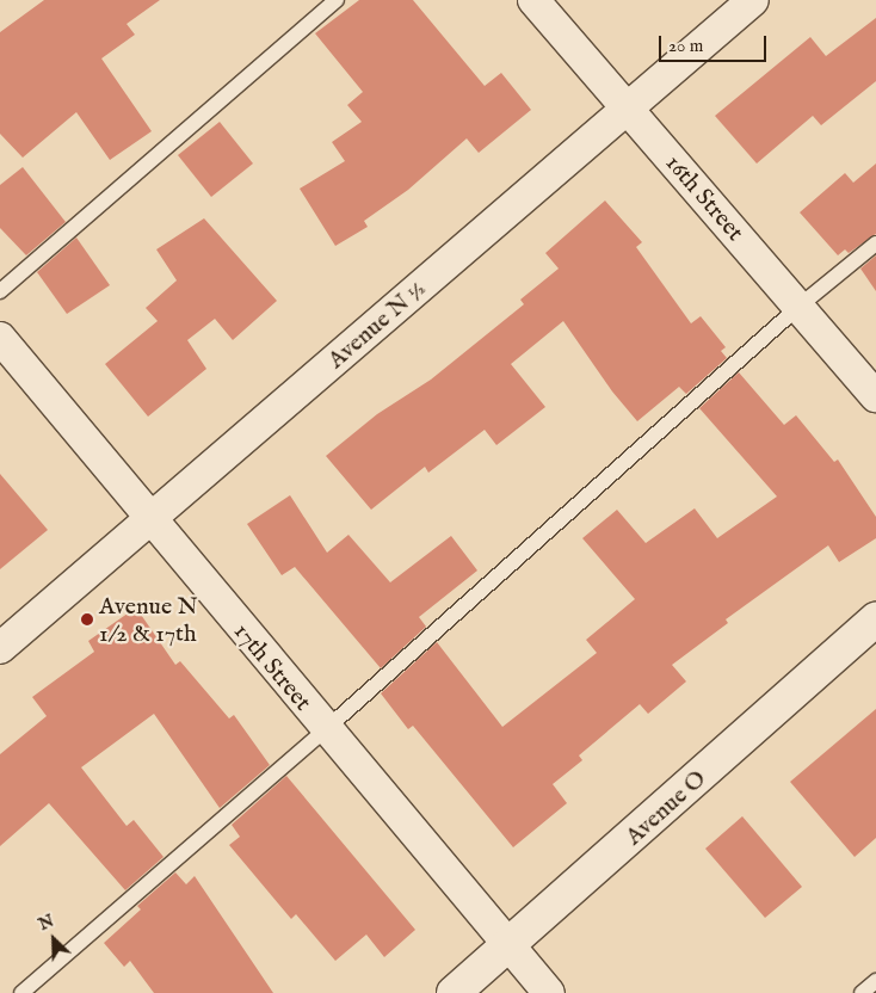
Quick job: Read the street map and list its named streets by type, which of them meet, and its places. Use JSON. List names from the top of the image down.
{
  "streets": {
    "street": [
      "16th Street",
      "Avenue N ½",
      "17th Street",
      "Avenue O"
    ]
  },
  "crossings": [
    ["16th Street", "Avenue N ½"],
    ["Avenue N ½", "17th Street"],
    ["17th Street", "Avenue O"]
  ],
  "places": ["Avenue N 1/2 & 17th"],
  "scale_bar": "20 m",
  "north": "top left"
}
